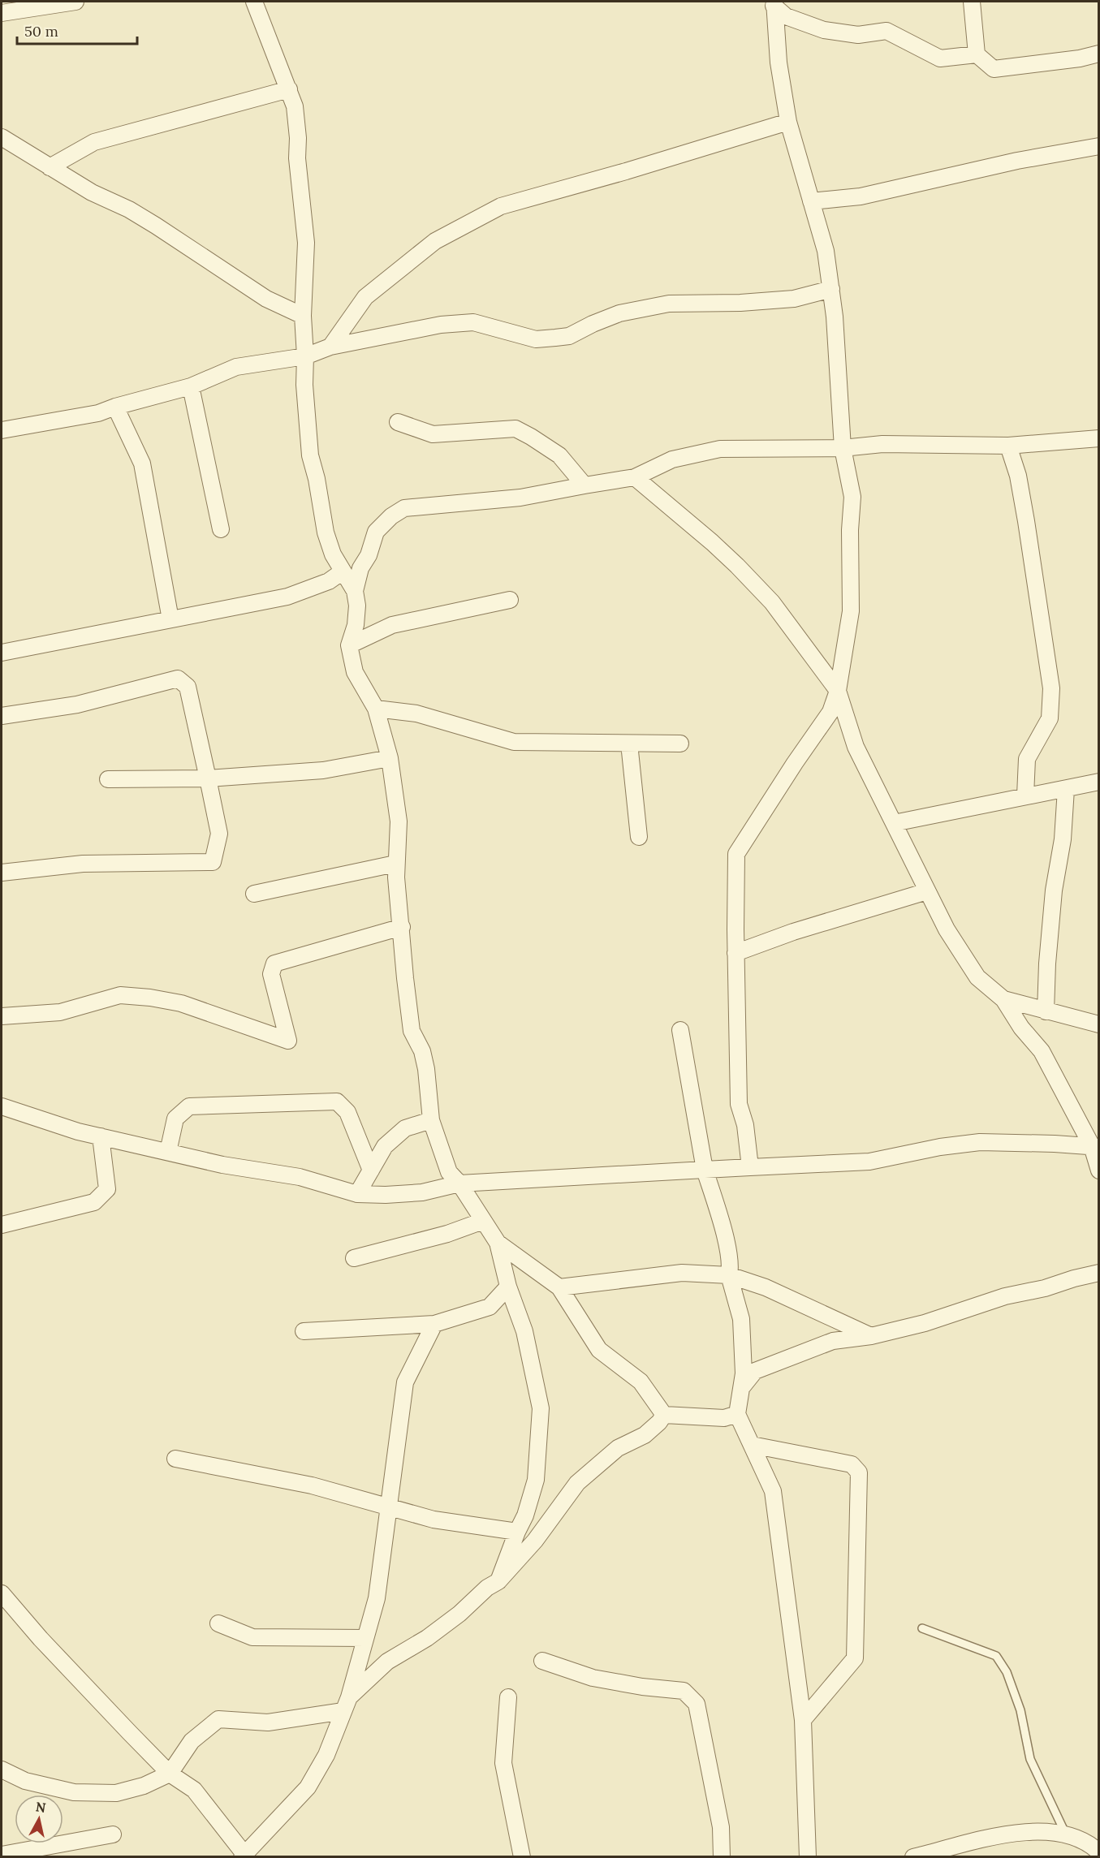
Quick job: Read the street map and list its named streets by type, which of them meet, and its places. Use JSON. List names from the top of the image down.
{
  "scale_bar": "50 m",
  "north": "top"
}
